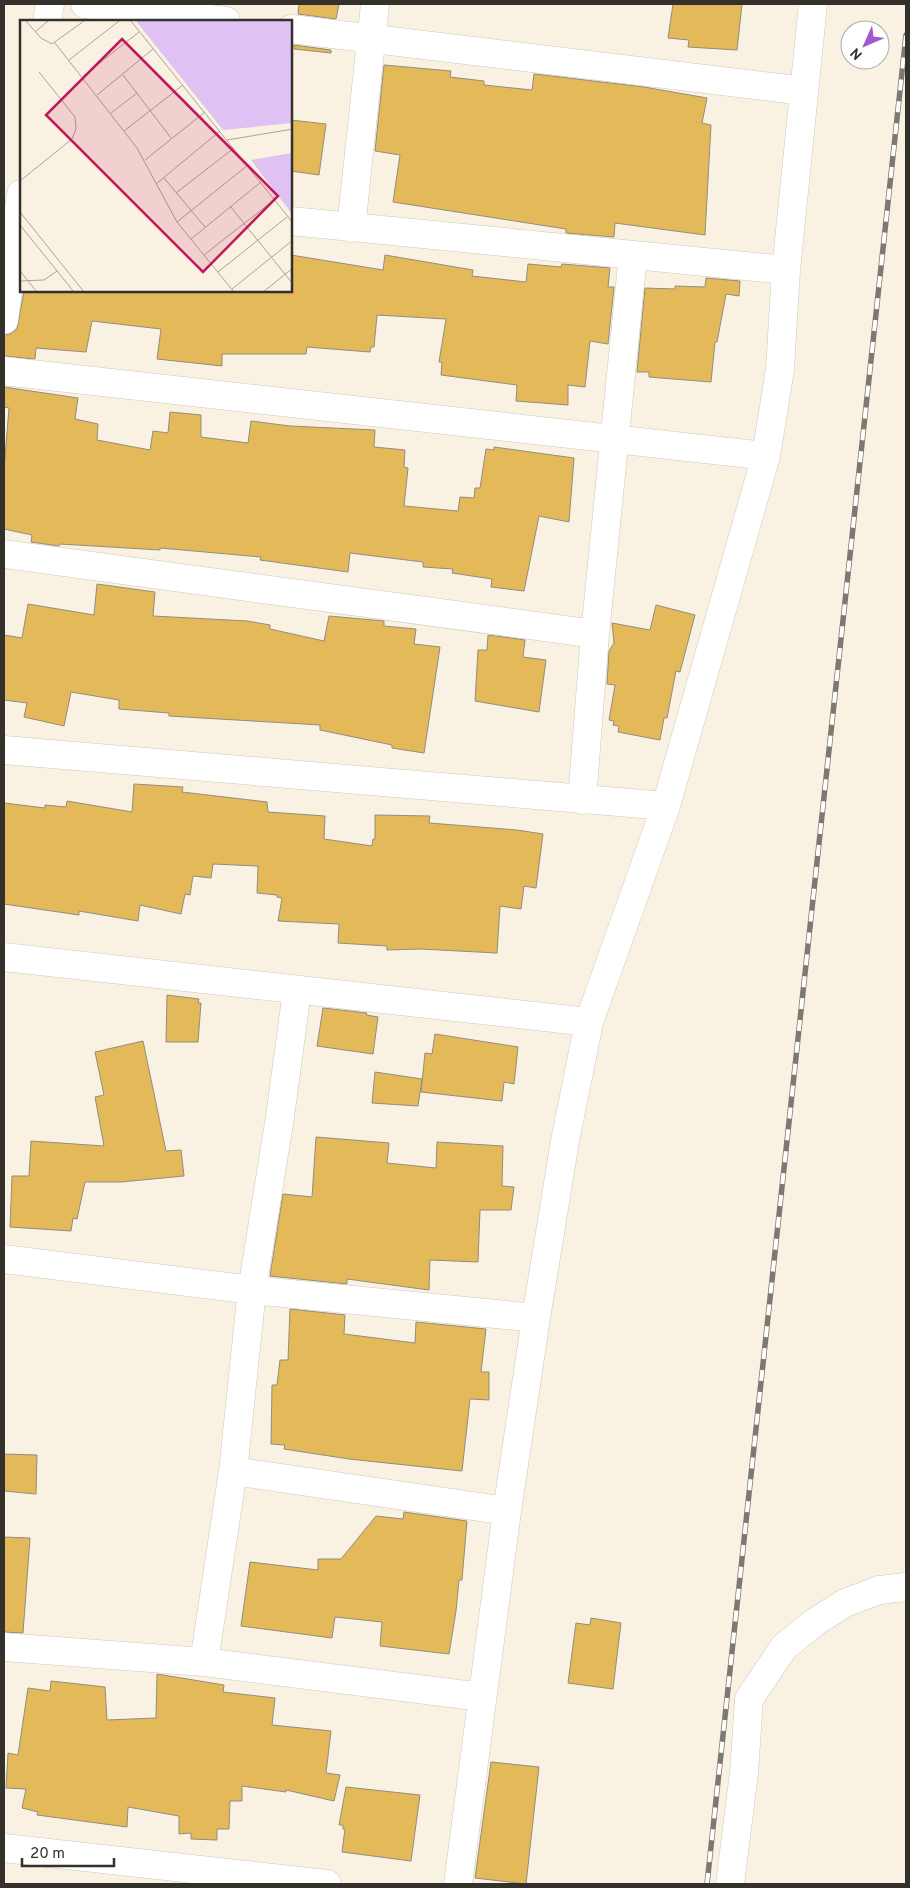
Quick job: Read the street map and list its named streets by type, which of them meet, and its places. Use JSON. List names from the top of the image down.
{
  "scale_bar": "20 m",
  "north": "bottom left"
}
